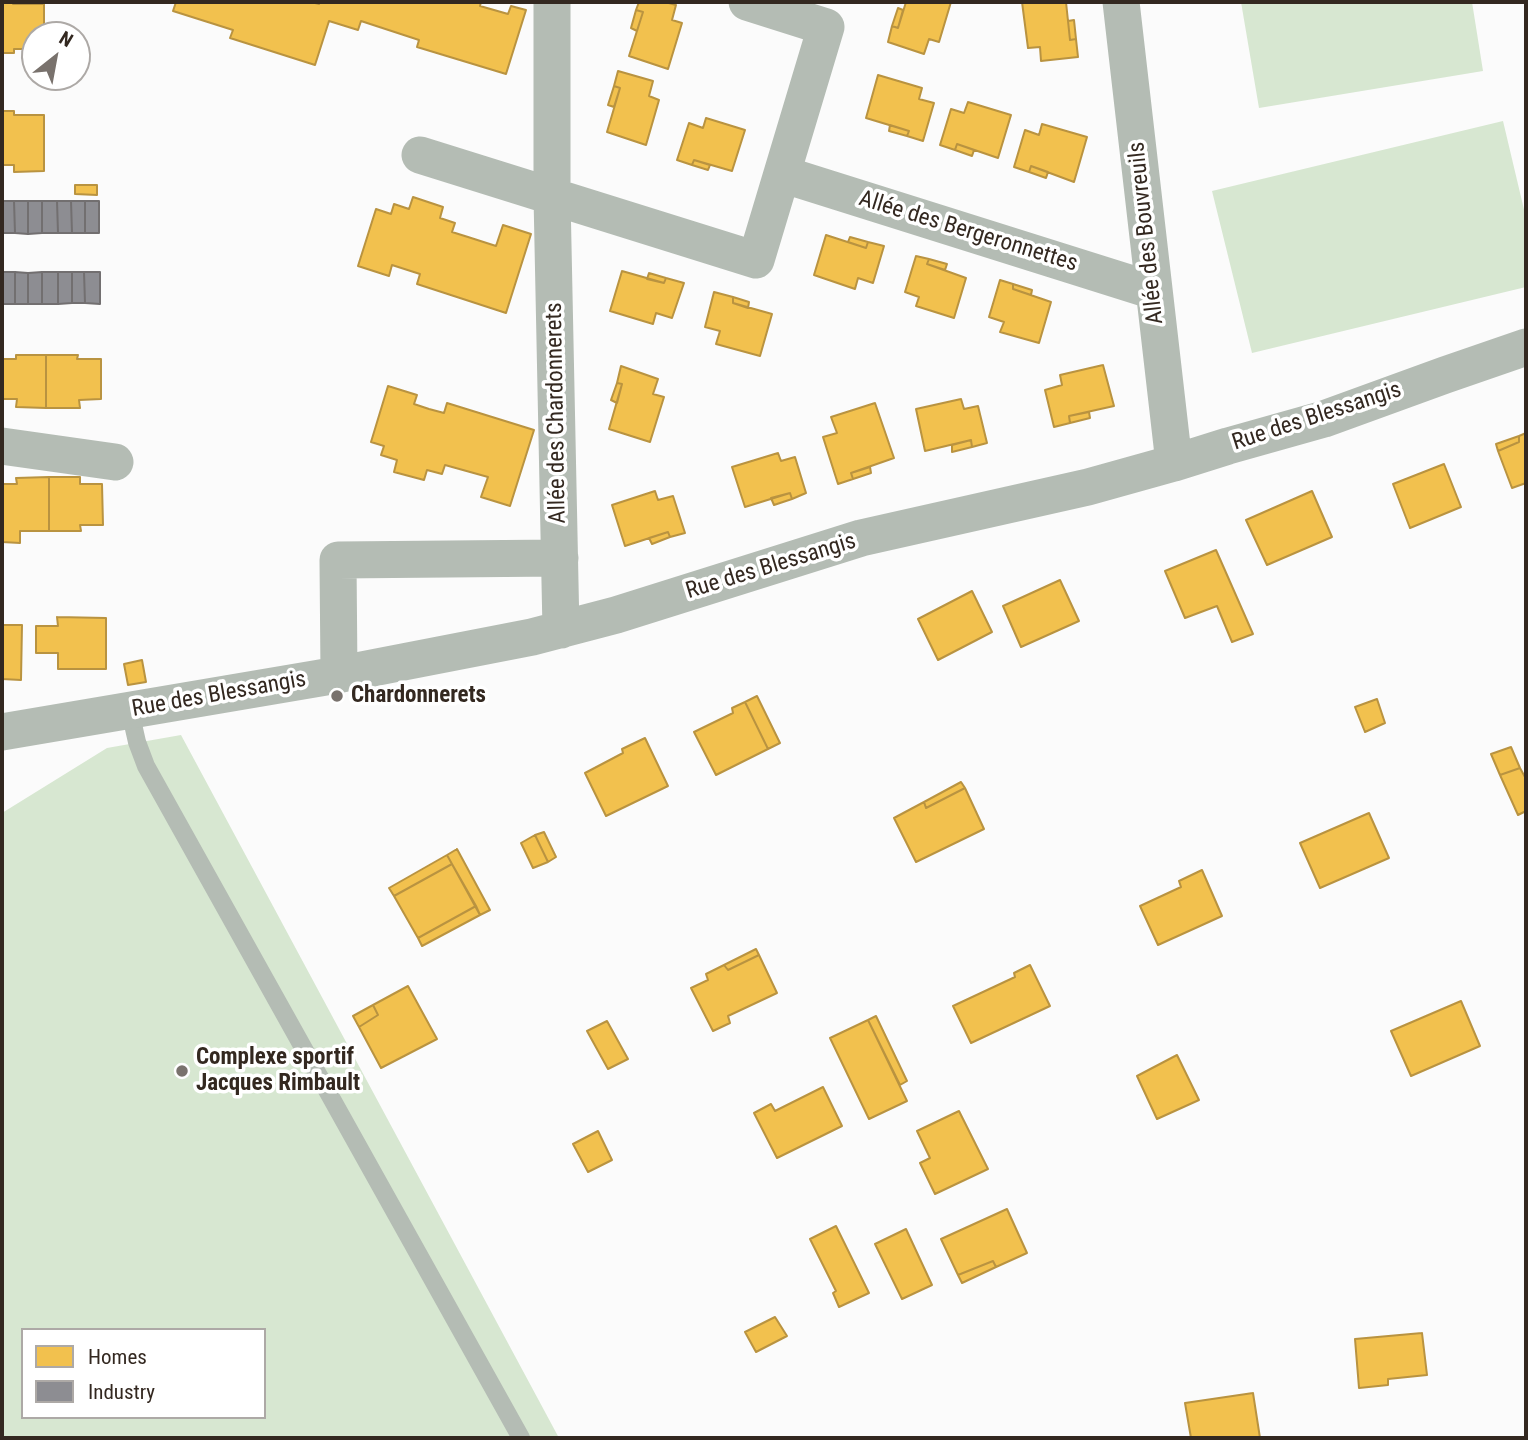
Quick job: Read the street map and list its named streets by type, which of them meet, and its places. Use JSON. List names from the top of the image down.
{
  "streets": {
    "street": [
      "Allée des Bergeronnettes",
      "Allée des Bouvreuils",
      "Allée des Chardonnerets",
      "Rue des Blessangis"
    ]
  },
  "crossings": [
    ["Allée des Bergeronnettes", "Allée des Bouvreuils"],
    ["Allée des Bouvreuils", "Rue des Blessangis"],
    ["Allée des Chardonnerets", "Rue des Blessangis"]
  ],
  "places": ["Chardonnerets", "Complexe sportif Jacques Rimbault"],
  "legend": ["Homes", "Industry"],
  "north": "top right"
}
